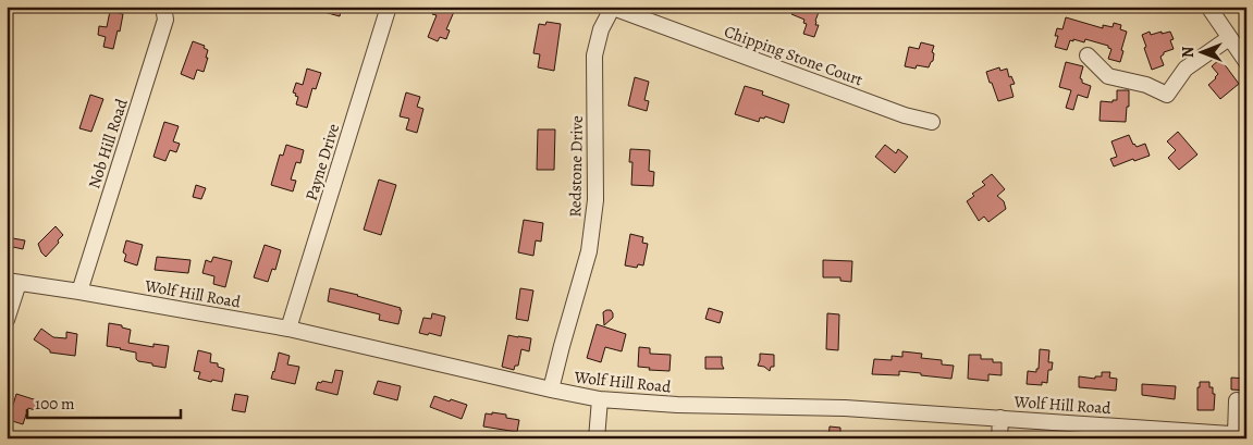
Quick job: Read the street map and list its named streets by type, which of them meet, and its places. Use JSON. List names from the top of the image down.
{
  "streets": {
    "street": [
      "Chipping Stone Court",
      "Nob Hill Road",
      "Payne Drive",
      "Redstone Drive",
      "Wolf Hill Road"
    ]
  },
  "crossings": [
    ["Chipping Stone Court", "Redstone Drive"],
    ["Nob Hill Road", "Wolf Hill Road"],
    ["Payne Drive", "Wolf Hill Road"],
    ["Redstone Drive", "Wolf Hill Road"]
  ],
  "scale_bar": "100 m",
  "north": "left"
}
